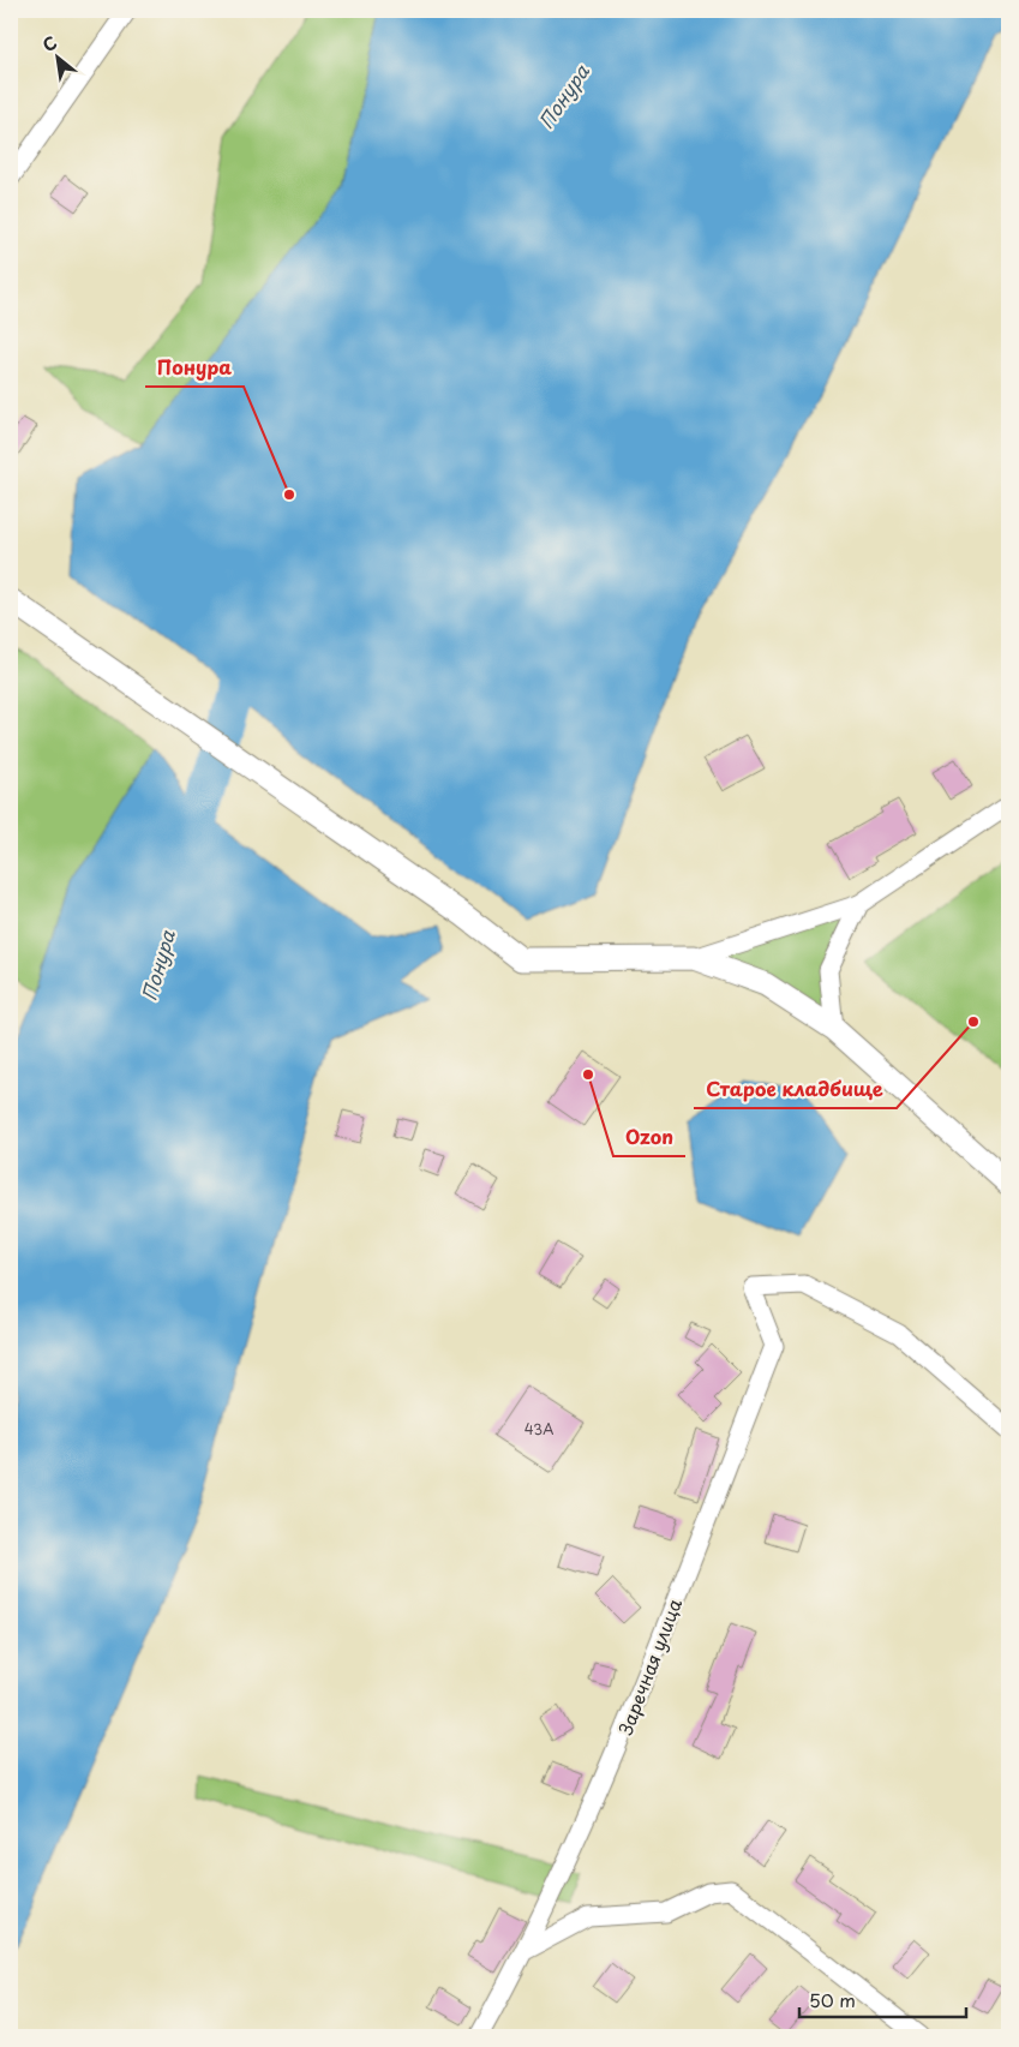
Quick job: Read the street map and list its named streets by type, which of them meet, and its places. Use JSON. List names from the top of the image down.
{
  "streets": {
    "street": ["Заречная улица"]
  },
  "water": ["Понура"],
  "places": ["Понура", "Старое кладбище", "Ozon"],
  "house_numbers": ["43А"],
  "scale_bar": "50 m",
  "north": "top left"
}
